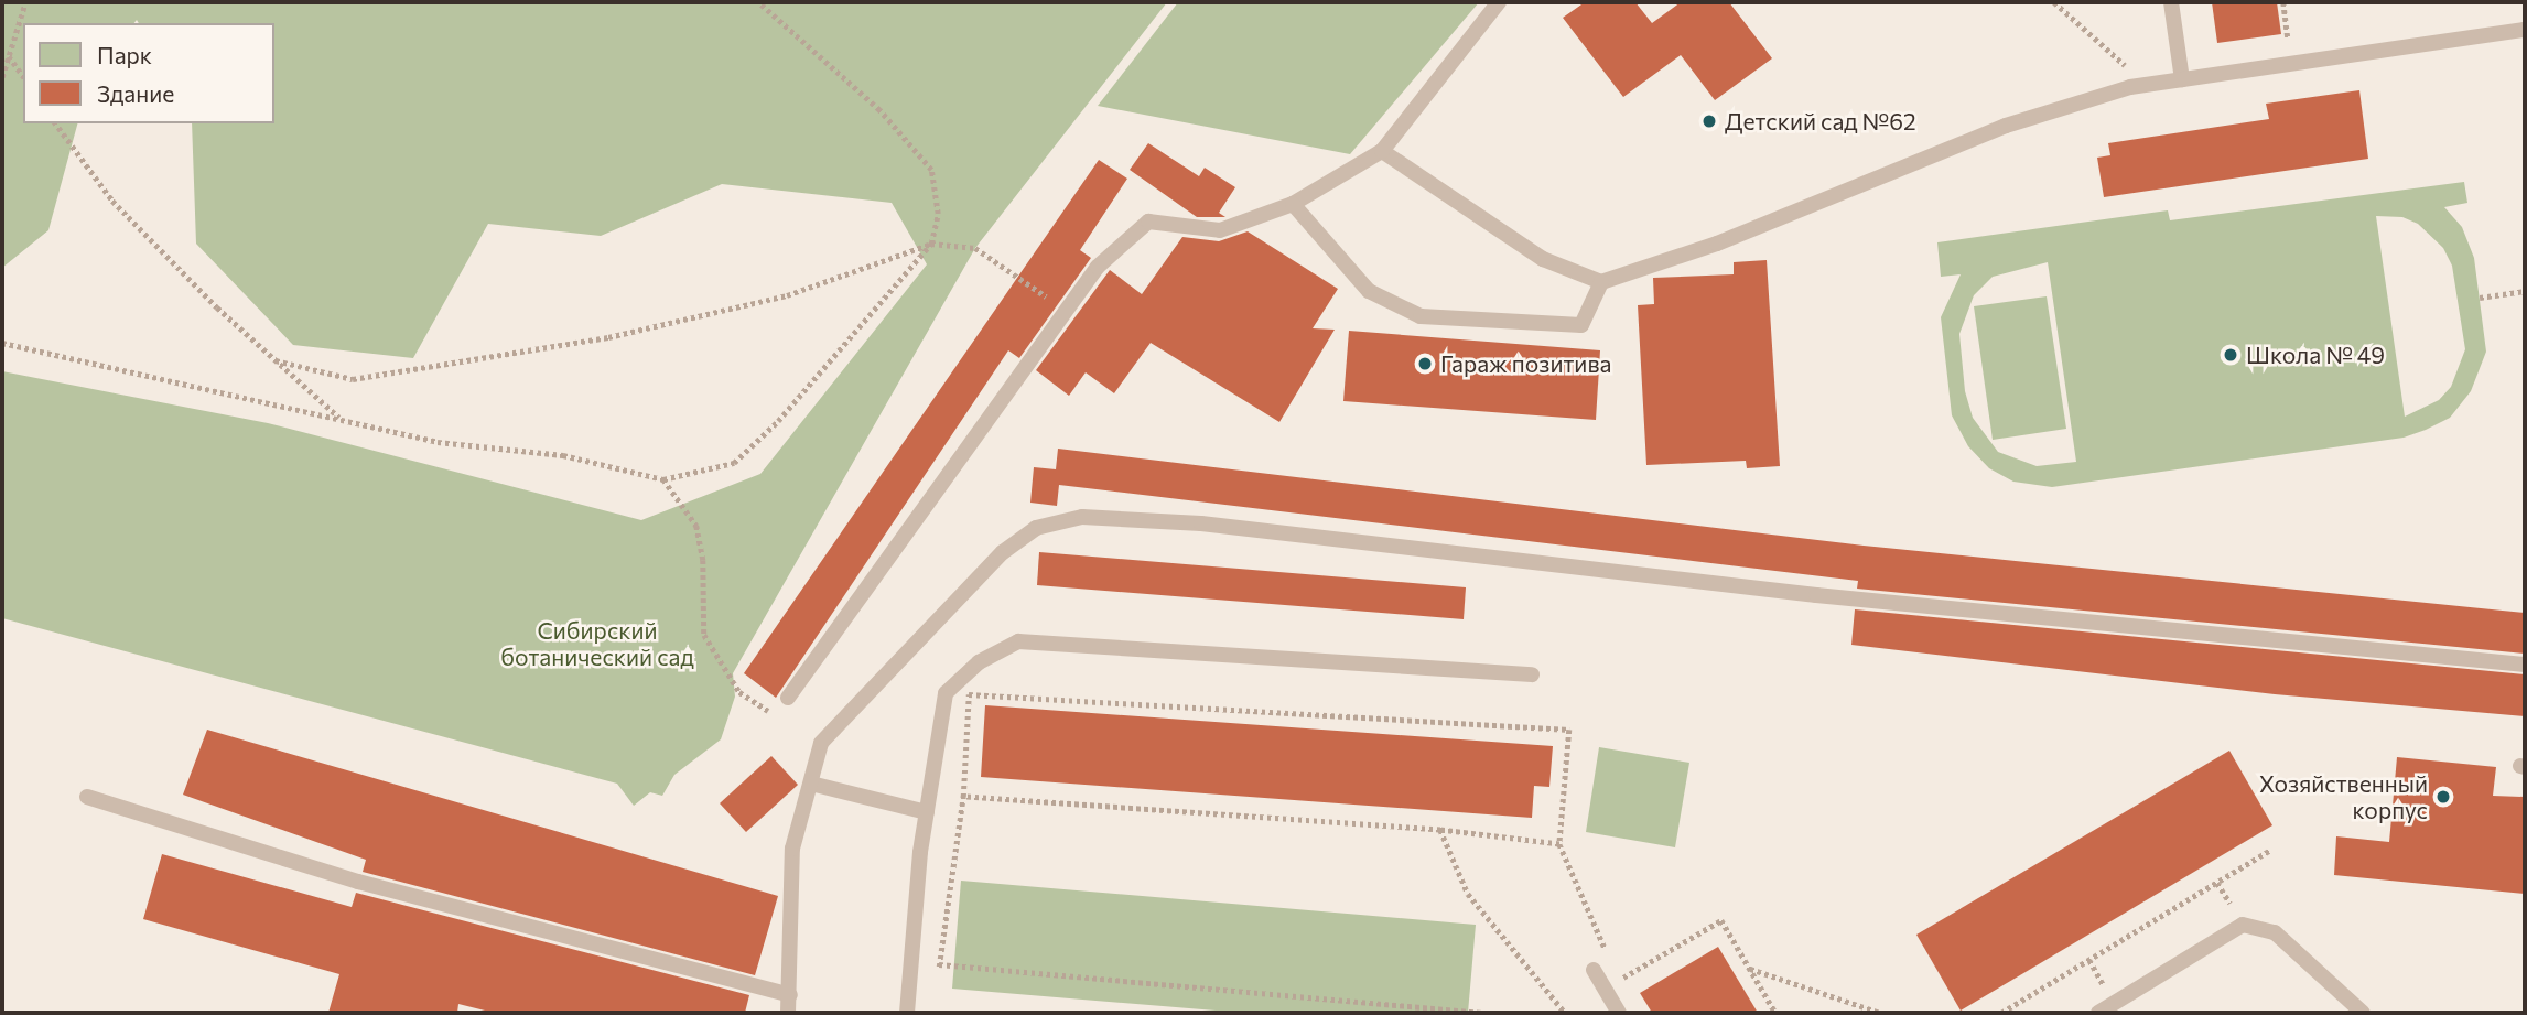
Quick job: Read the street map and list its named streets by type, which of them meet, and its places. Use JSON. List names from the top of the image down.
{
  "parks": ["Сибирский ботанический сад"],
  "places": [
    "Детский сад №62",
    "Школа № 49",
    "Гараж позитива",
    "Хозяйственный корпус"
  ],
  "legend": ["Парк", "Здание"]
}
